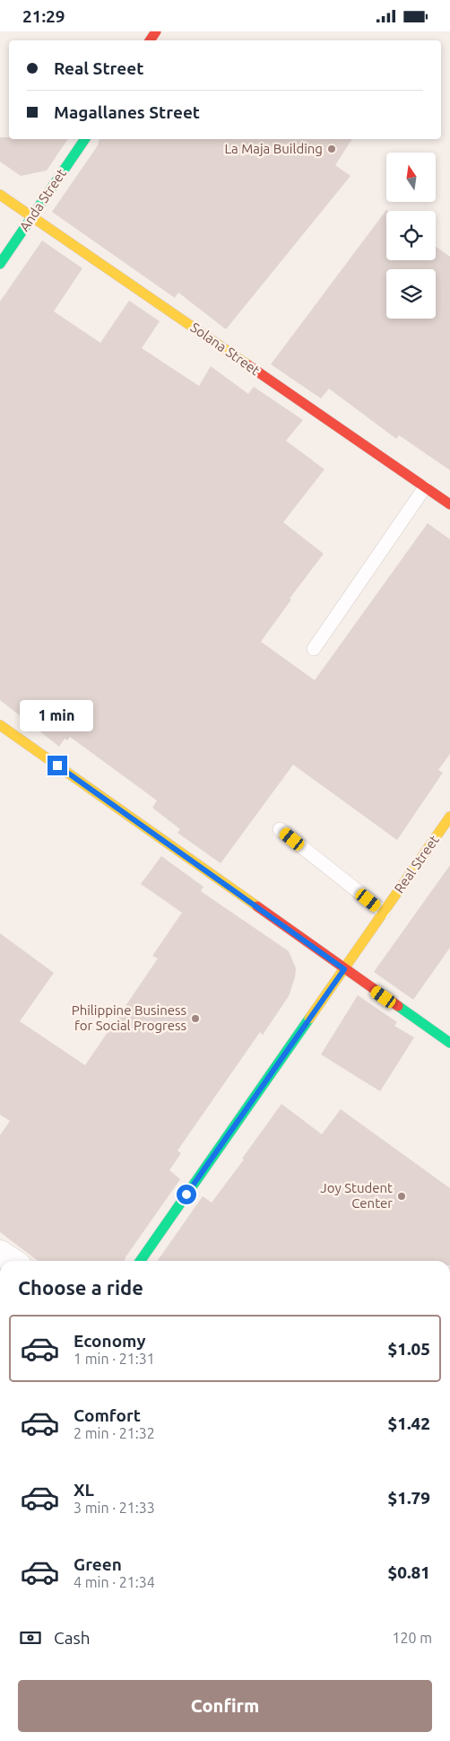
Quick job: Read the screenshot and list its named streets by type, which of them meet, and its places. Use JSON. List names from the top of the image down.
{
  "streets": {
    "street": ["Anda Street", "Solana Street", "Real Street"]
  },
  "crossings": [
    ["Anda Street", "Solana Street"]
  ],
  "places": ["La Maja Building", "Philippine Business for Social Progress", "Joy Student Center"],
  "north": "top",
  "page": {
    "status": "21:29",
    "banner": ["Real Street", "Magallanes Street"],
    "bubble": "1 min",
    "heading": "Choose a ride",
    "list": [
      {
        "name": "Economy",
        "note": "1 min · 21:31",
        "value": "$1.05"
      },
      {
        "name": "Comfort",
        "note": "2 min · 21:32",
        "value": "$1.42"
      },
      {
        "name": "XL",
        "note": "3 min · 21:33",
        "value": "$1.79"
      },
      {
        "name": "Green",
        "note": "4 min · 21:34",
        "value": "$0.81"
      }
    ],
    "pay": ["Cash", "120 m"],
    "buttons": "Confirm"
  }
}
